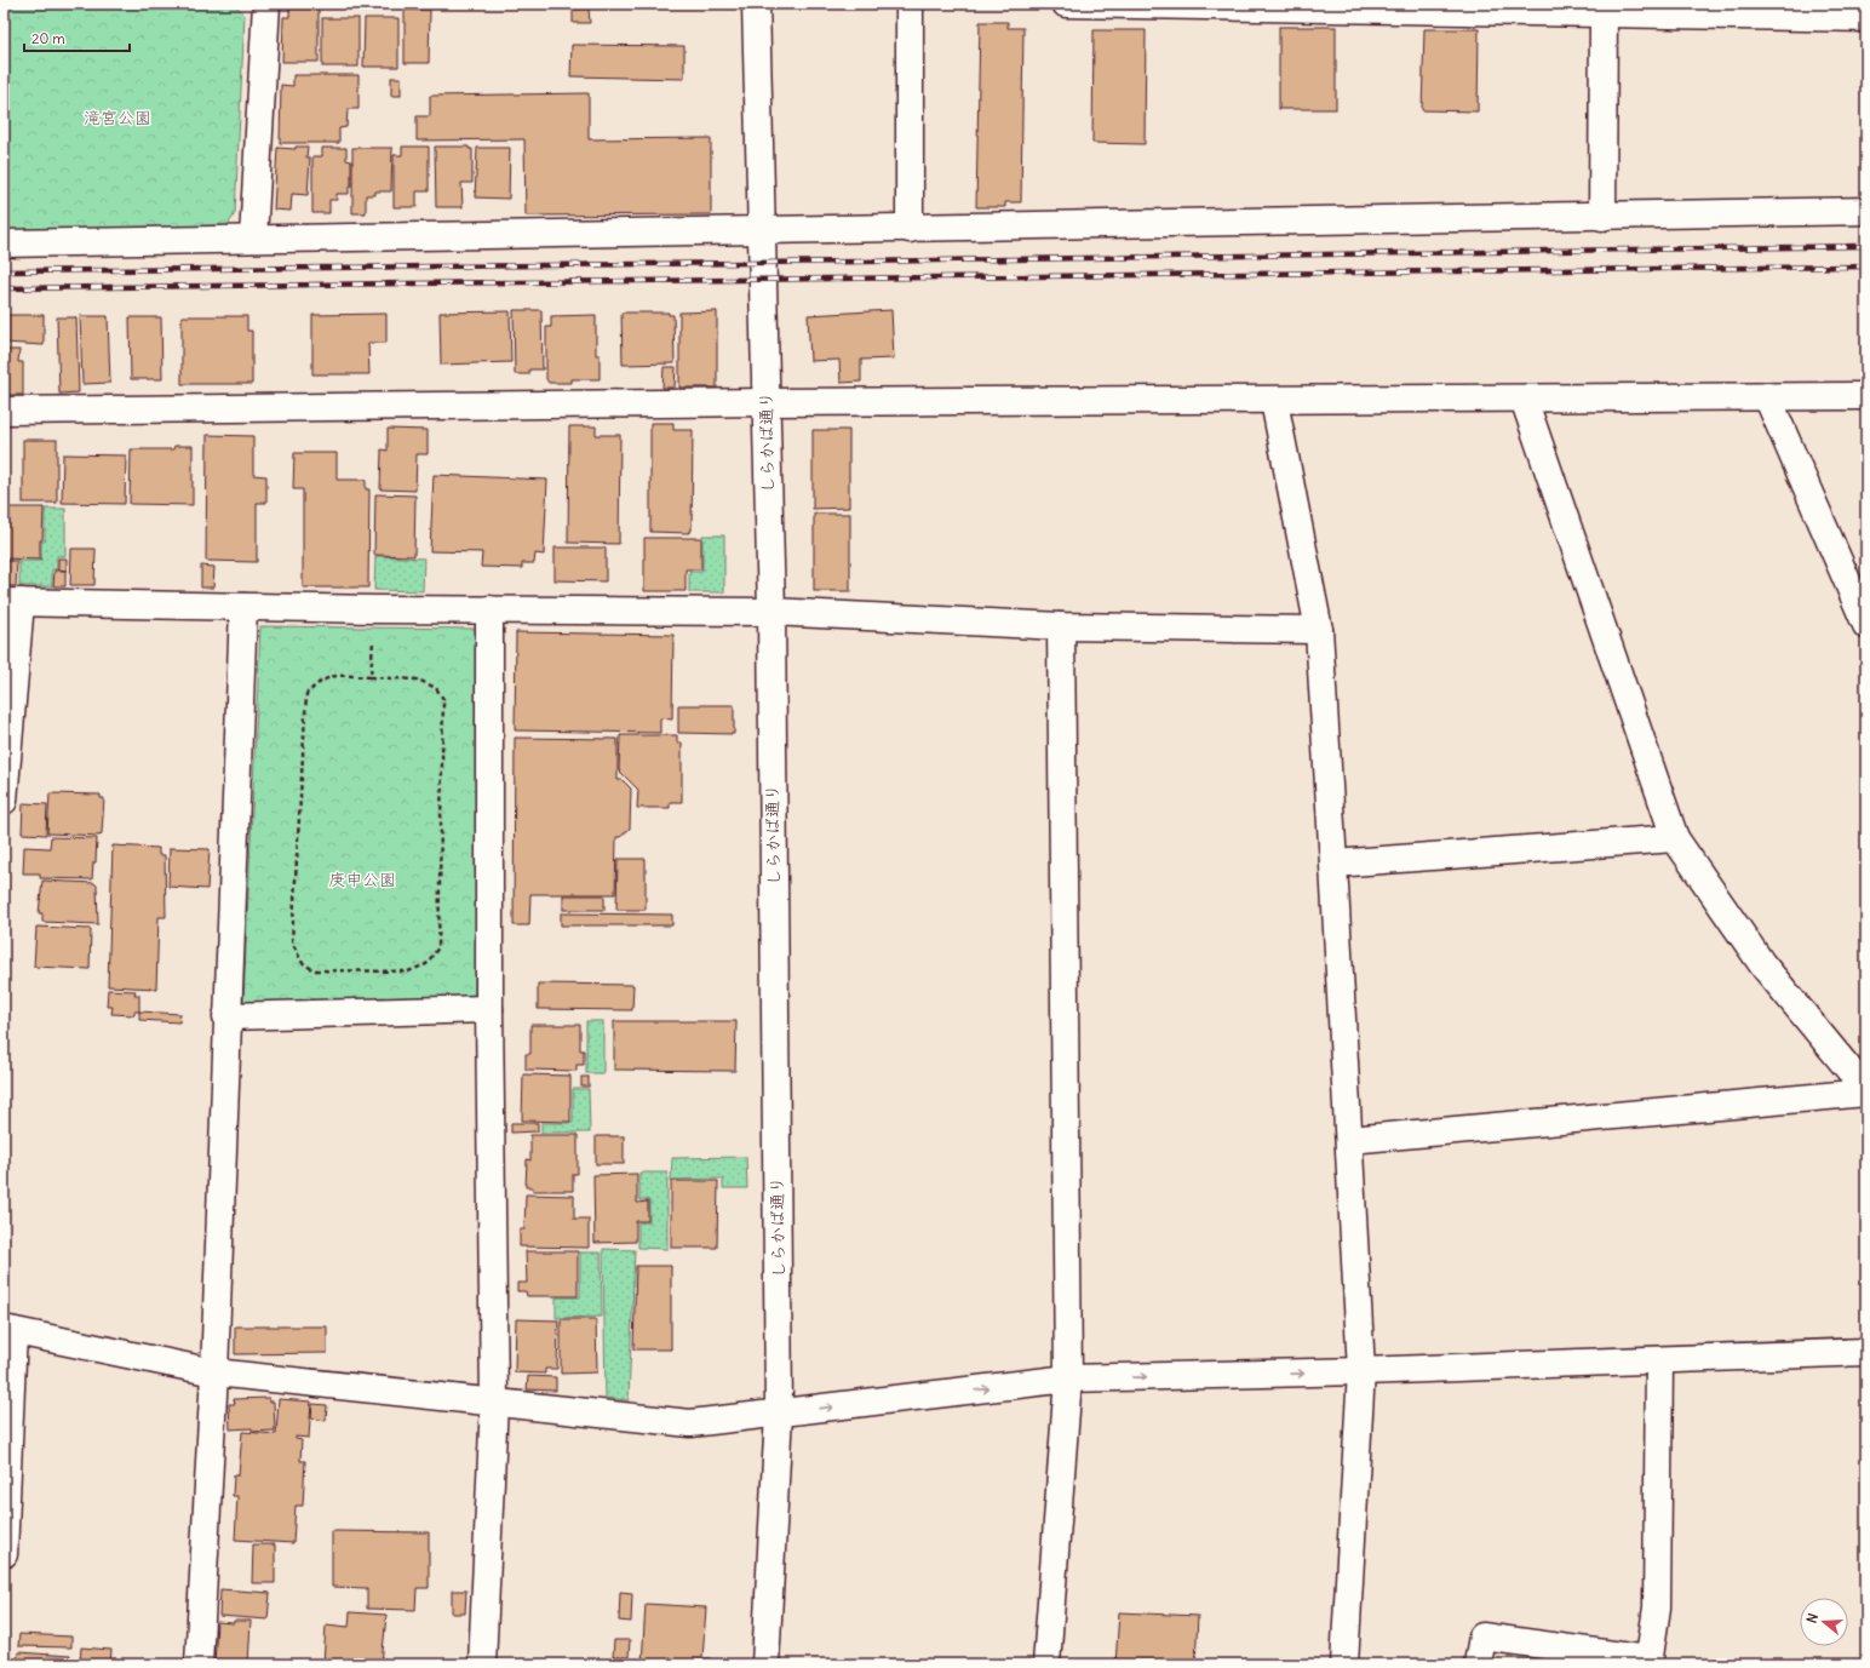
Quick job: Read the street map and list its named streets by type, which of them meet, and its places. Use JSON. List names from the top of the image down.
{
  "streets": {
    "street": ["しらかば通り"]
  },
  "parks": ["滝宮公園", "庚申公園"],
  "scale_bar": "20 m",
  "north": "left"
}
